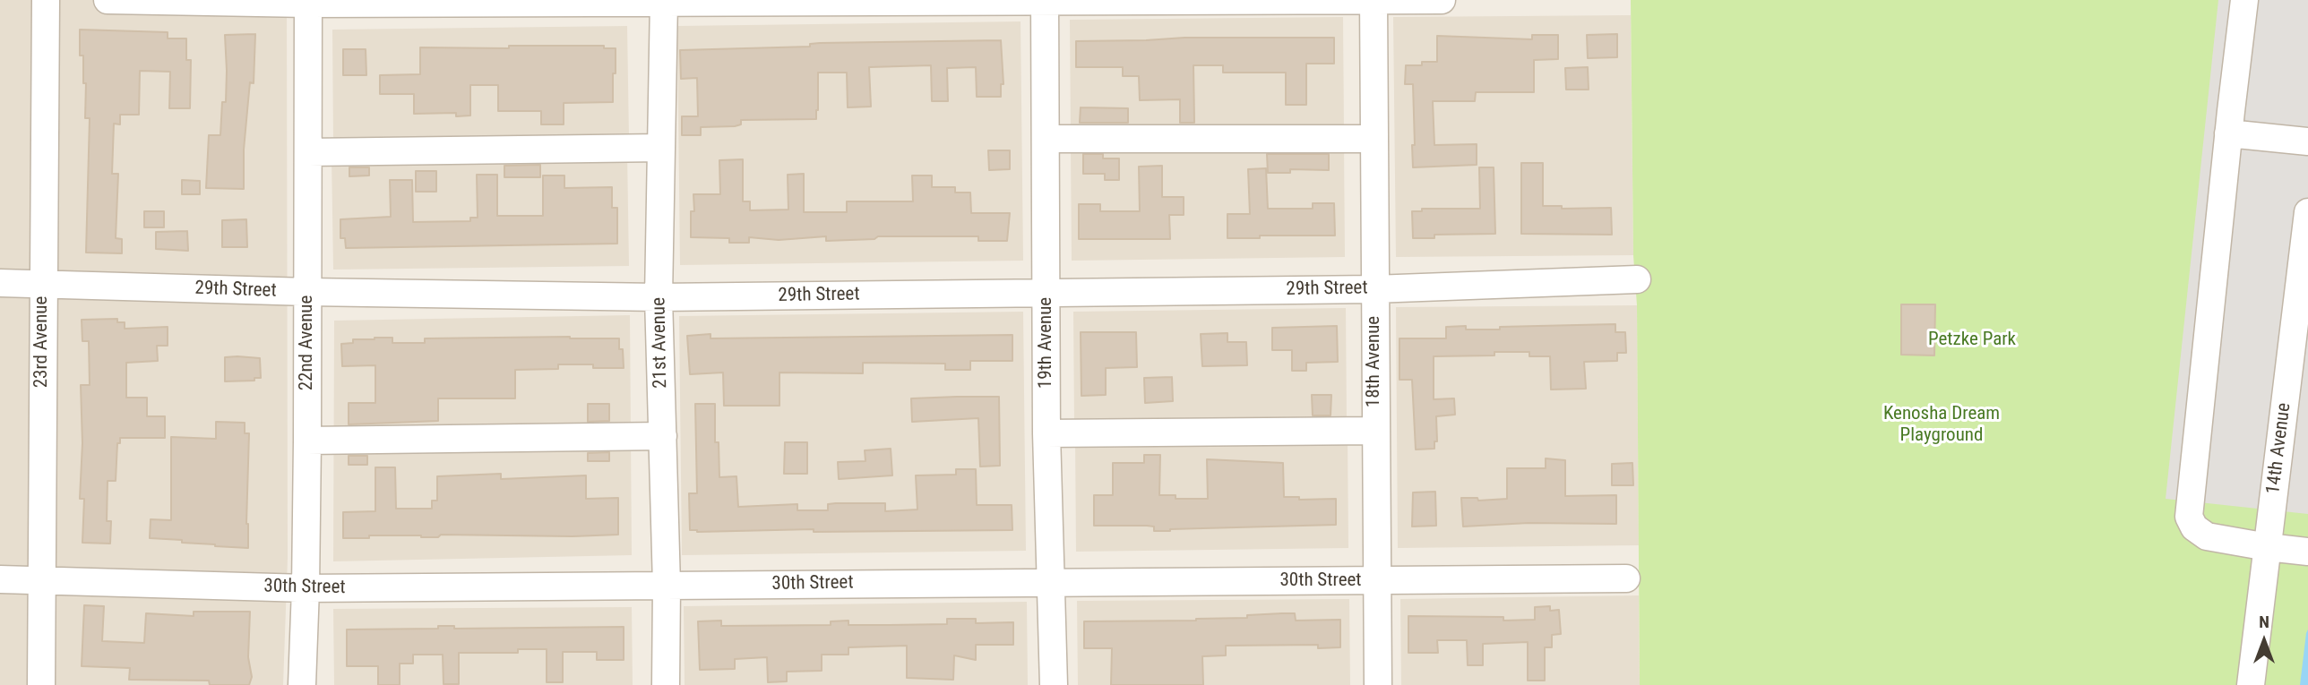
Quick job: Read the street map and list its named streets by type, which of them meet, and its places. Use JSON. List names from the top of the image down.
{
  "streets": {
    "street": [
      "29th Street",
      "23rd Avenue",
      "22nd Avenue",
      "21st Avenue",
      "19th Avenue",
      "18th Avenue",
      "14th Avenue",
      "30th Street"
    ]
  },
  "crossings": [
    ["29th Street", "23rd Avenue"],
    ["29th Street", "22nd Avenue"],
    ["29th Street", "21st Avenue"],
    ["29th Street", "19th Avenue"],
    ["29th Street", "18th Avenue"],
    ["23rd Avenue", "30th Street"],
    ["22nd Avenue", "30th Street"],
    ["21st Avenue", "30th Street"],
    ["19th Avenue", "30th Street"],
    ["18th Avenue", "30th Street"]
  ],
  "parks": ["Petzke Park", "Kenosha Dream Playground"],
  "north": "top"
}
